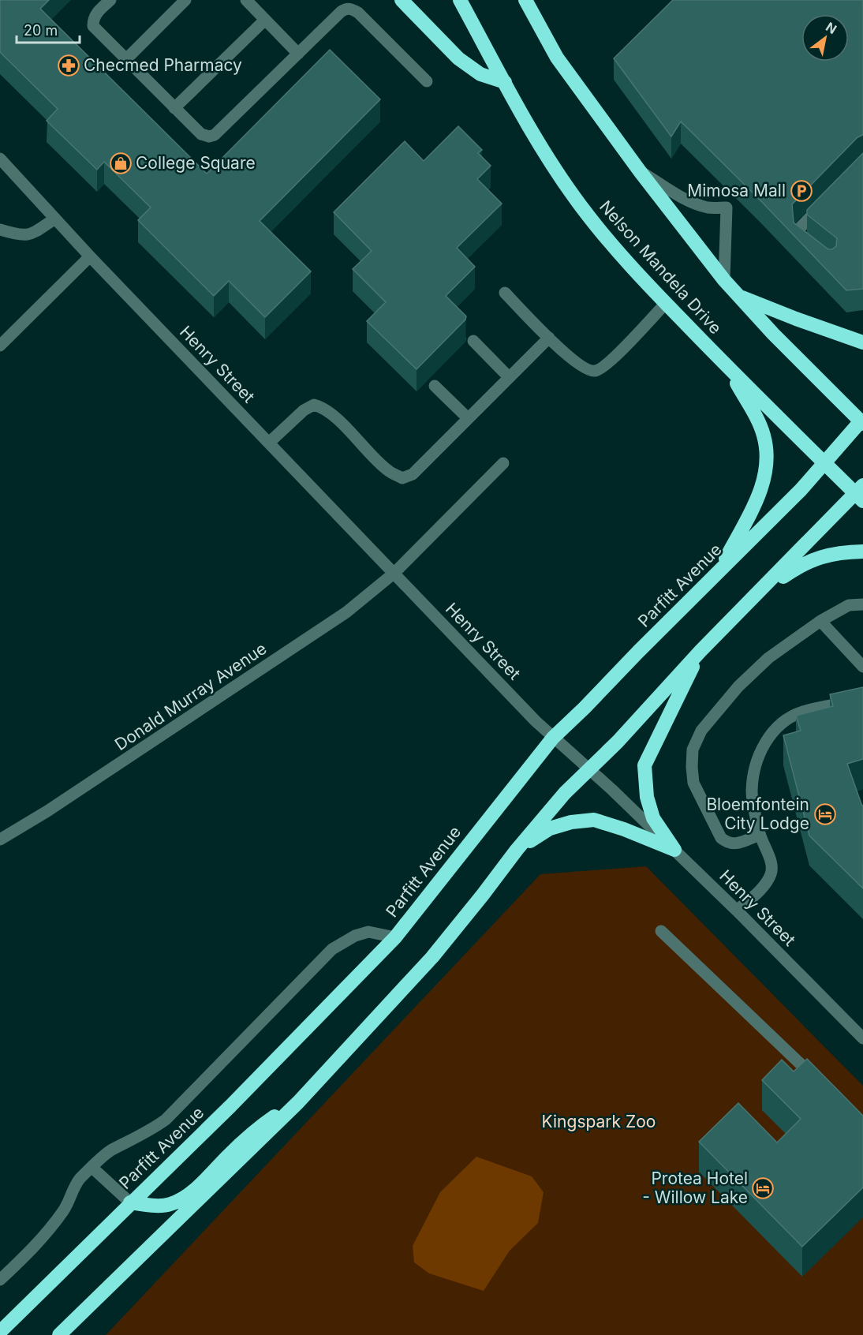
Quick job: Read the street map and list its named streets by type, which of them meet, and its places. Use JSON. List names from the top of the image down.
{
  "streets": {
    "highway": ["Nelson Mandela Drive", "Parfitt Avenue"],
    "street": ["Henry Street", "Donald Murray Avenue"]
  },
  "crossings": [
    ["Nelson Mandela Drive", "Parfitt Avenue"],
    ["Henry Street", "Parfitt Avenue"],
    ["Henry Street", "Donald Murray Avenue"]
  ],
  "parks": ["Kingspark Zoo"],
  "places": {
    "pharmacy": ["Checmed Pharmacy"],
    "shop": ["College Square"],
    "parking": ["Mimosa Mall"],
    "hotel": ["Bloemfontein City Lodge", "Protea Hotel - Willow Lake"]
  },
  "scale_bar": "20 m",
  "north": "top right"
}
